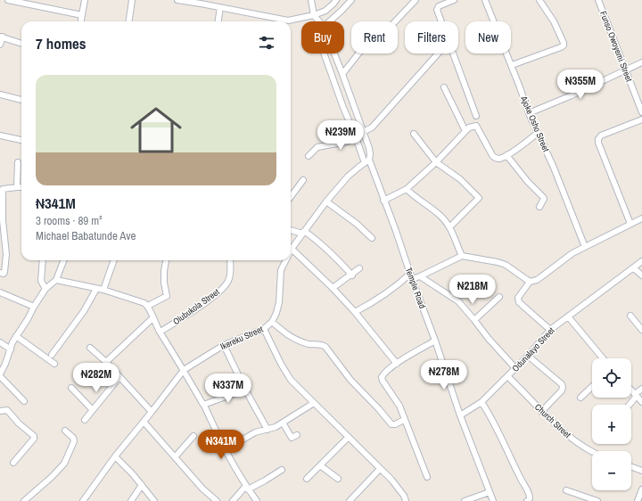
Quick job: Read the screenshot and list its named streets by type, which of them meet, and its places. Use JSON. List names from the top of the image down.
{
  "streets": {
    "street": [
      "Funso Owoyemi Street",
      "Ajoke Osho Street",
      "Temple Road",
      "Olubukola Street",
      "Ikereku Street",
      "Odunalayo Street",
      "Church Street"
    ]
  },
  "crossings": [
    ["Temple Road", "Ikereku Street"],
    ["Temple Road", "Odunalayo Street"],
    ["Odunalayo Street", "Church Street"]
  ],
  "page": {
    "chip": [
      "Buy",
      "Rent",
      "Filters",
      "New"
    ],
    "heading": "7 homes",
    "list": [
      {
        "name": "₦341M",
        "note": "3 rooms · 89 m² · Michael Babatunde Ave"
      }
    ],
    "price": [
      "₦355M",
      "₦239M",
      "₦218M",
      "₦278M",
      "₦282M",
      "₦337M",
      "₦341M"
    ],
    "map_buttons": ["+", "−"]
  }
}
